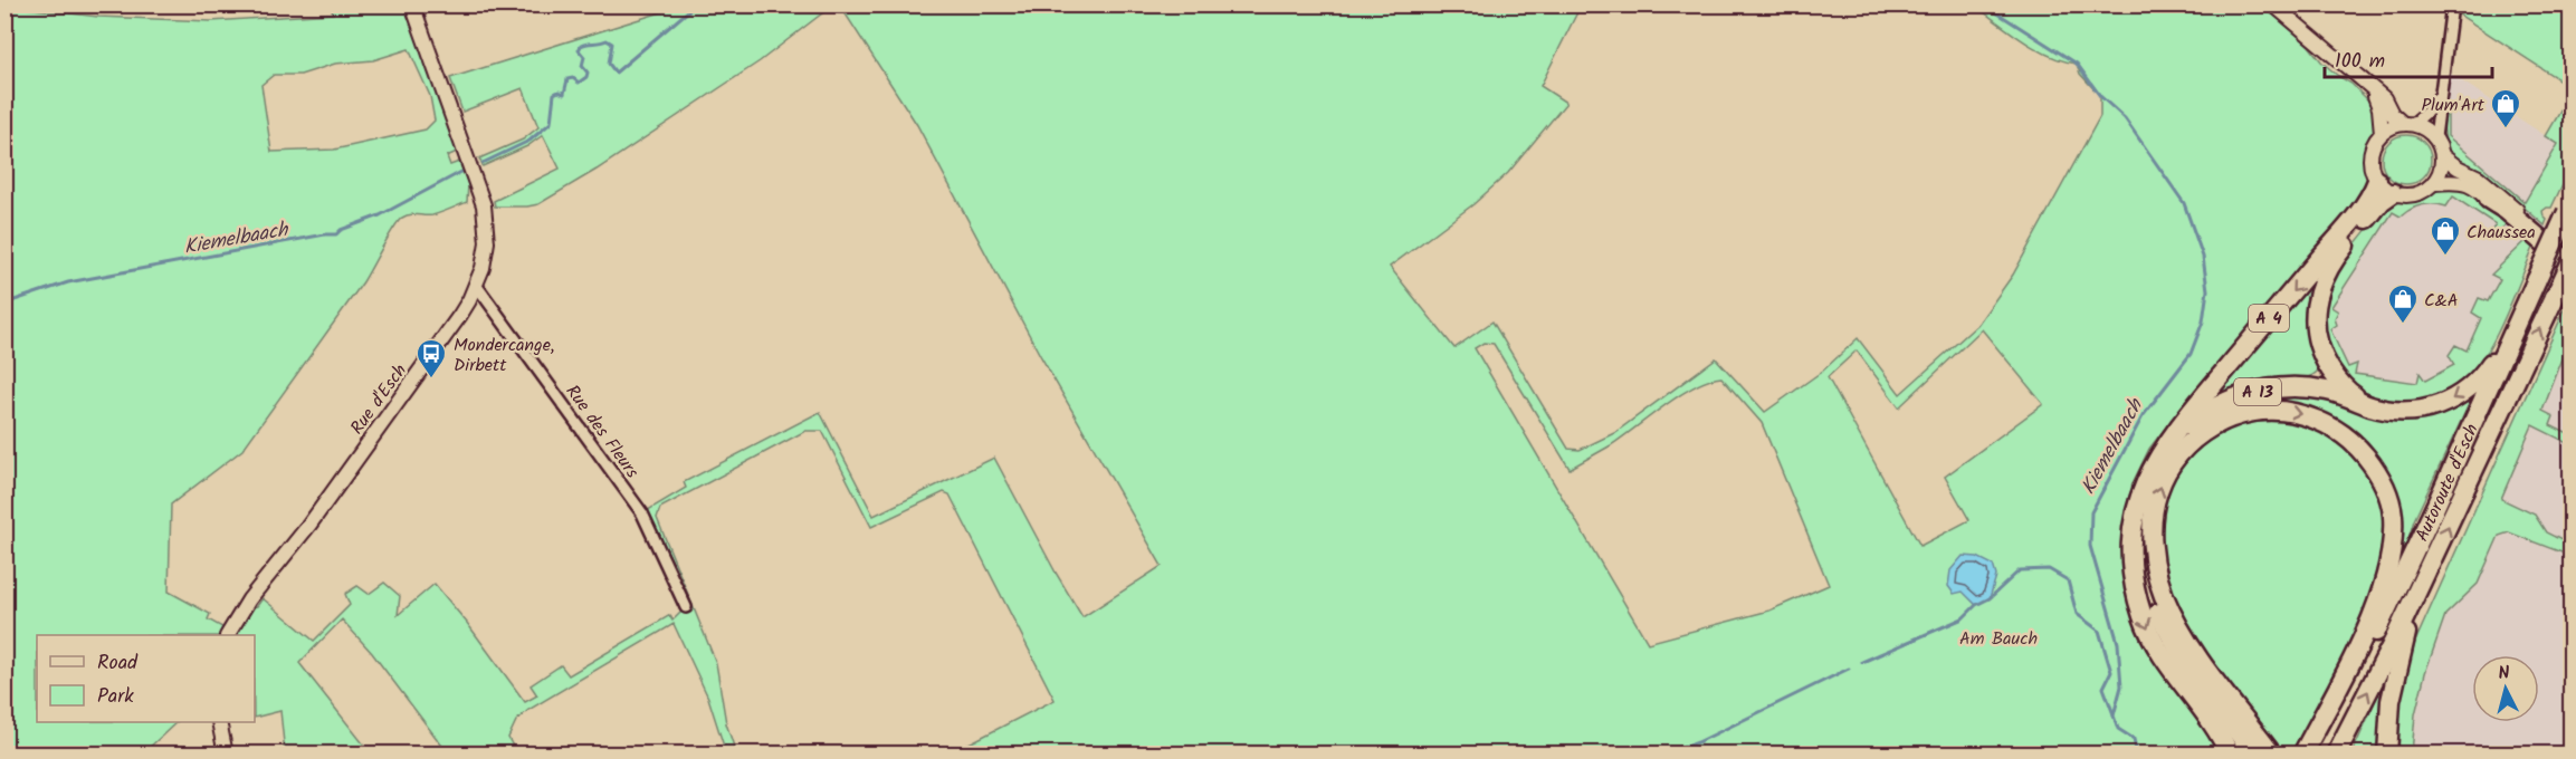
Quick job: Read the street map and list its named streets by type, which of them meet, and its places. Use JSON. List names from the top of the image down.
{
  "streets": {
    "highway": ["A 4", "A 13", "Autoroute d'Esch"],
    "main road": ["Rue d'Esch"],
    "street": ["Rue des Fleurs"]
  },
  "crossings": [
    ["A 4", "A 13"],
    ["A 4", "Autoroute d'Esch"],
    ["Rue d'Esch", "Rue des Fleurs"]
  ],
  "water": ["Kiemelbaach"],
  "parks": ["Am Bauch"],
  "places": {
    "shop": ["Plum'Art", "Chaussea", "C&A"],
    "bus stop": ["Mondercange, Dirbett"]
  },
  "legend": ["Road", "Park"],
  "scale_bar": "100 m",
  "north": "top"
}
